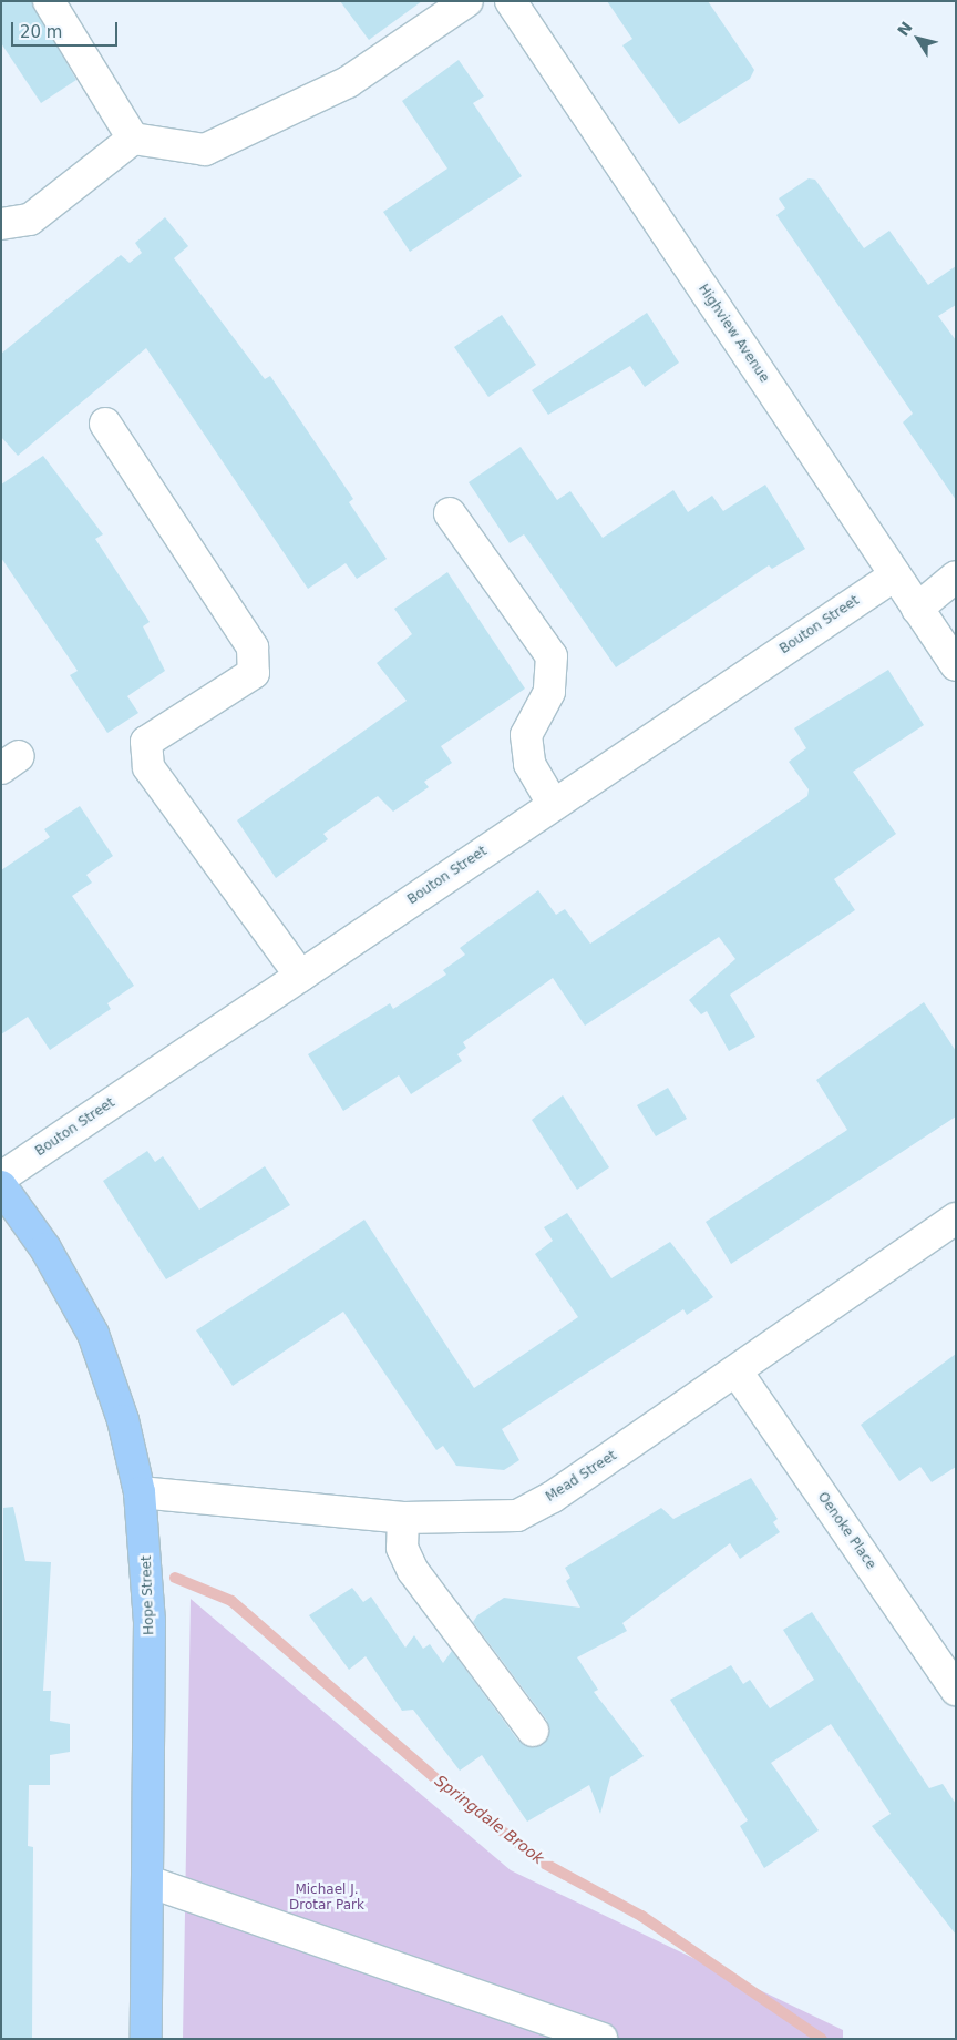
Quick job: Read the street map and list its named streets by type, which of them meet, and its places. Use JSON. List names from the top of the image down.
{
  "streets": {
    "main road": ["Hope Street"],
    "street": [
      "Highview Avenue",
      "Bouton Street",
      "Mead Street",
      "Oenoke Place"
    ]
  },
  "crossings": [
    ["Highview Avenue", "Bouton Street"],
    ["Mead Street", "Oenoke Place"],
    ["Mead Street", "Hope Street"]
  ],
  "water": ["Springdale Brook"],
  "parks": ["Michael J. Drotar Park"],
  "scale_bar": "20 m",
  "north": "top left"
}
